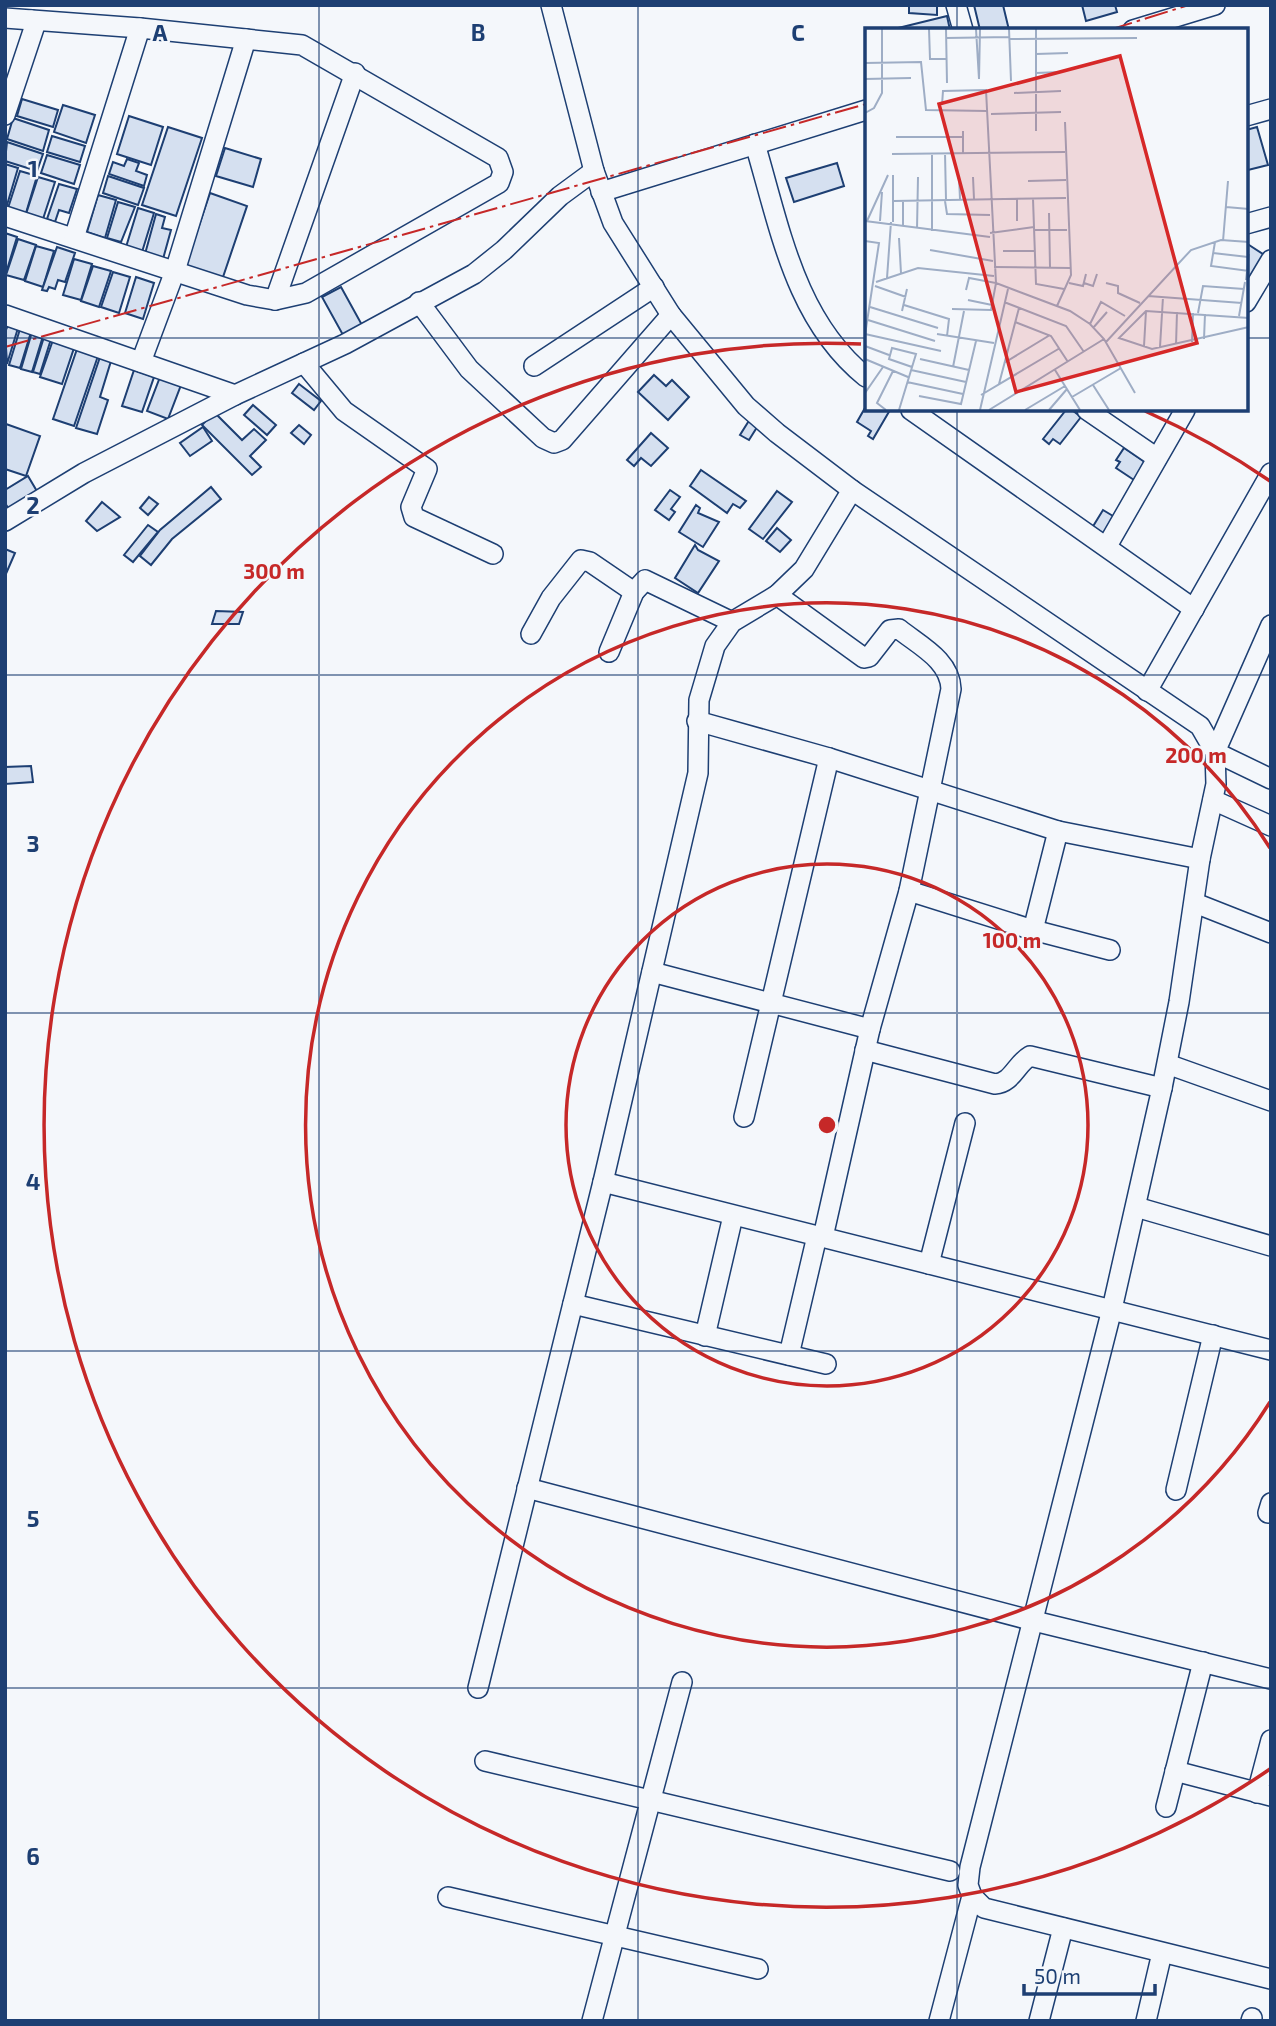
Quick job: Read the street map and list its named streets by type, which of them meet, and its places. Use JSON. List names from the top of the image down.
{
  "scale_bar": "50 m",
  "grid": {
    "columns": ["A", "B", "C"],
    "rows": [
      "1",
      "2",
      "3",
      "4",
      "5",
      "6"
    ]
  },
  "rings": ["300 m", "200 m", "100 m"]
}
